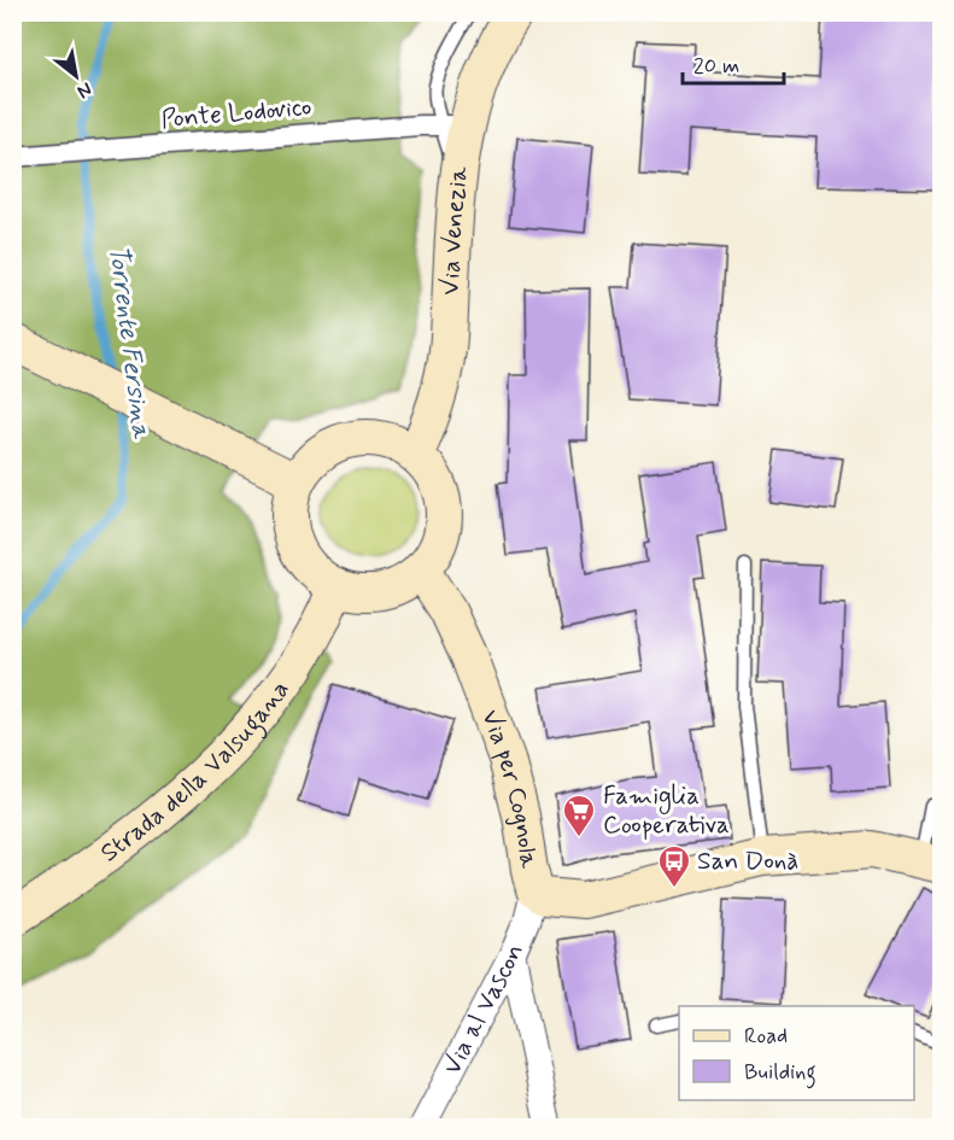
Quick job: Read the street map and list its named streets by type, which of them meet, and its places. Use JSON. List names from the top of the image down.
{
  "streets": {
    "main road": ["Via Venezia", "Strada della Valsugana", "Via per Cognola"],
    "street": ["Ponte Lodovico", "Via al Vascon"]
  },
  "crossings": [
    ["Ponte Lodovico", "Via Venezia"],
    ["Via Venezia", "Strada della Valsugana"],
    ["Via Venezia", "Via per Cognola"],
    ["Strada della Valsugana", "Via per Cognola"],
    ["Via per Cognola", "Via al Vascon"]
  ],
  "water": ["Torrente Fersina"],
  "places": {
    "supermarket": ["Famiglia Cooperativa"],
    "bus stop": ["San Donà"]
  },
  "legend": ["Road", "Building"],
  "scale_bar": "20 m",
  "north": "bottom right"
}
